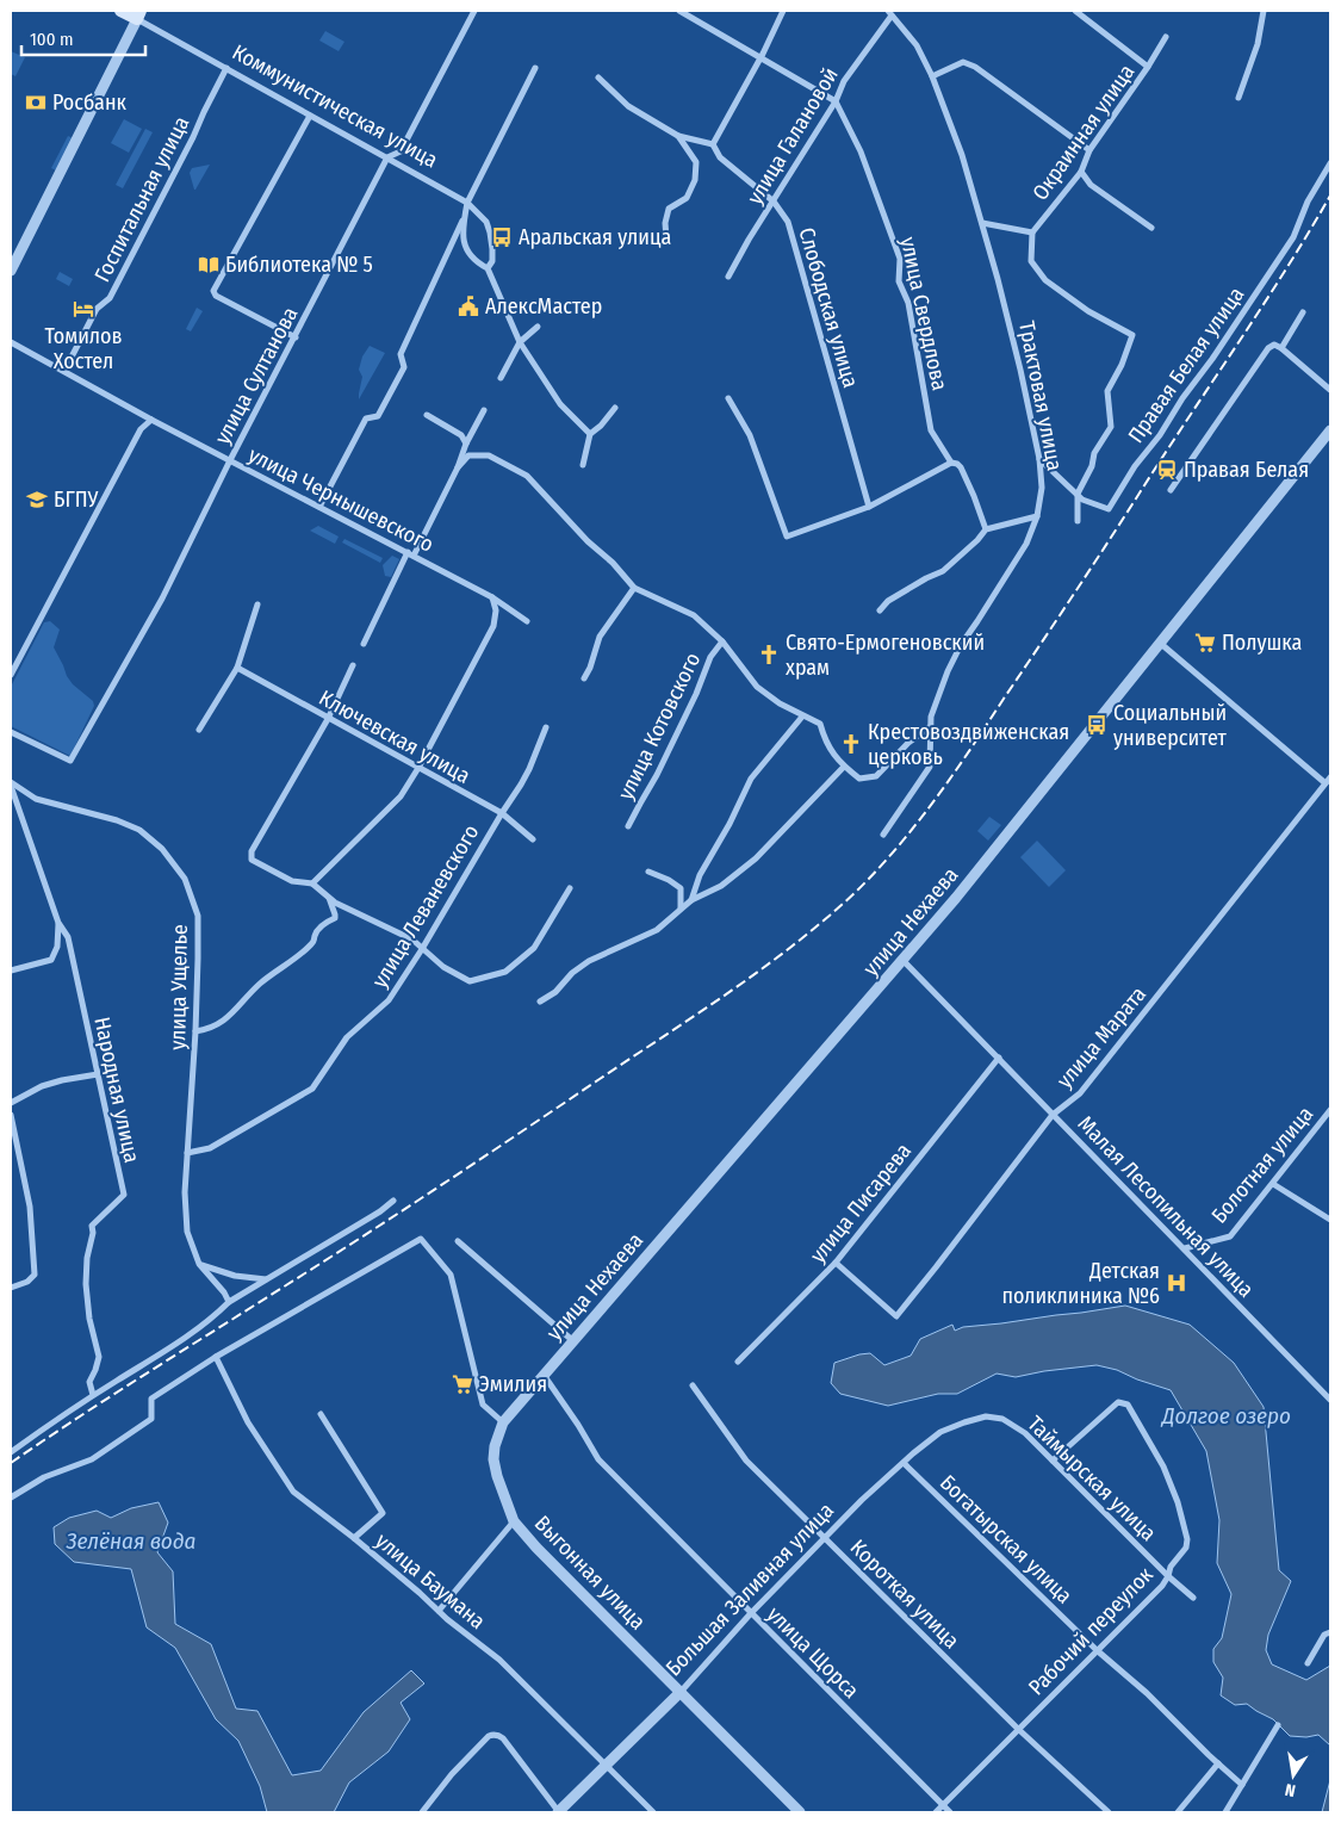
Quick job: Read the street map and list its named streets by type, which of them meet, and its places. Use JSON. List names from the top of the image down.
{
  "streets": {
    "main road": ["Коммунистическая улица"],
    "street": [
      "Окраинная улица",
      "улица Галановой",
      "Госпитальная улица",
      "Слободская улица",
      "улица Свердлова",
      "Правая Белая улица",
      "улица Султанова",
      "Трактовая улица",
      "улица Чернышевского",
      "улица Котовского",
      "Ключевская улица",
      "улица Леваневского",
      "улица Нехаева",
      "улица Ущелье",
      "улица Марата",
      "Народная улица",
      "Болотная улица",
      "улица Писарева",
      "Малая Лесопильная улица",
      "Таймырская улица",
      "Богатырская улица",
      "Выгонная улица",
      "улица Баумана",
      "Большая Заливная улица",
      "Короткая улица",
      "Рабочий переулок",
      "улица Щорса"
    ]
  },
  "crossings": [
    ["Коммунистическая улица", "Госпитальная улица"],
    ["Коммунистическая улица", "улица Султанова"],
    ["улица Галановой", "Слободская улица"],
    ["улица Галановой", "улица Свердлова"],
    ["улица Галановой", "Трактовая улица"],
    ["Госпитальная улица", "улица Чернышевского"],
    ["Правая Белая улица", "Трактовая улица"],
    ["улица Султанова", "улица Чернышевского"],
    ["Ключевская улица", "улица Леваневского"],
    ["улица Леваневского", "улица Ущелье"],
    ["улица Нехаева", "Малая Лесопильная улица"],
    ["улица Нехаева", "Выгонная улица"],
    ["улица Нехаева", "улица Щорса"],
    ["улица Ущелье", "Народная улица"],
    ["улица Марата", "улица Писарева"],
    ["улица Марата", "Малая Лесопильная улица"],
    ["Болотная улица", "Малая Лесопильная улица"],
    ["улица Писарева", "Малая Лесопильная улица"],
    ["Таймырская улица", "Большая Заливная улица"],
    ["Таймырская улица", "Рабочий переулок"],
    ["Богатырская улица", "Большая Заливная улица"],
    ["Богатырская улица", "Рабочий переулок"],
    ["Выгонная улица", "Большая Заливная улица"],
    ["улица Баумана", "Большая Заливная улица"],
    ["Большая Заливная улица", "Короткая улица"],
    ["Большая Заливная улица", "улица Щорса"],
    ["Короткая улица", "Рабочий переулок"],
    ["Рабочий переулок", "улица Щорса"]
  ],
  "water": ["Долгое озеро", "Зелёная вода"],
  "places": {
    "bank": ["Росбанк"],
    "bus stop": ["Аральская улица", "Социальный университет"],
    "library": ["Библиотека № 5"],
    "public building": ["АлексМастер"],
    "hotel": ["Томилов Хостел"],
    "station": ["Правая Белая"],
    "school or university": ["БГПУ"],
    "supermarket": ["Полушка", "Эмилия"],
    "church": ["Свято-Ермогеновский храм", "Крестовоздвиженская церковь"],
    "hospital": ["Детская поликлиника №6"]
  },
  "scale_bar": "100 m",
  "north": "bottom"
}
